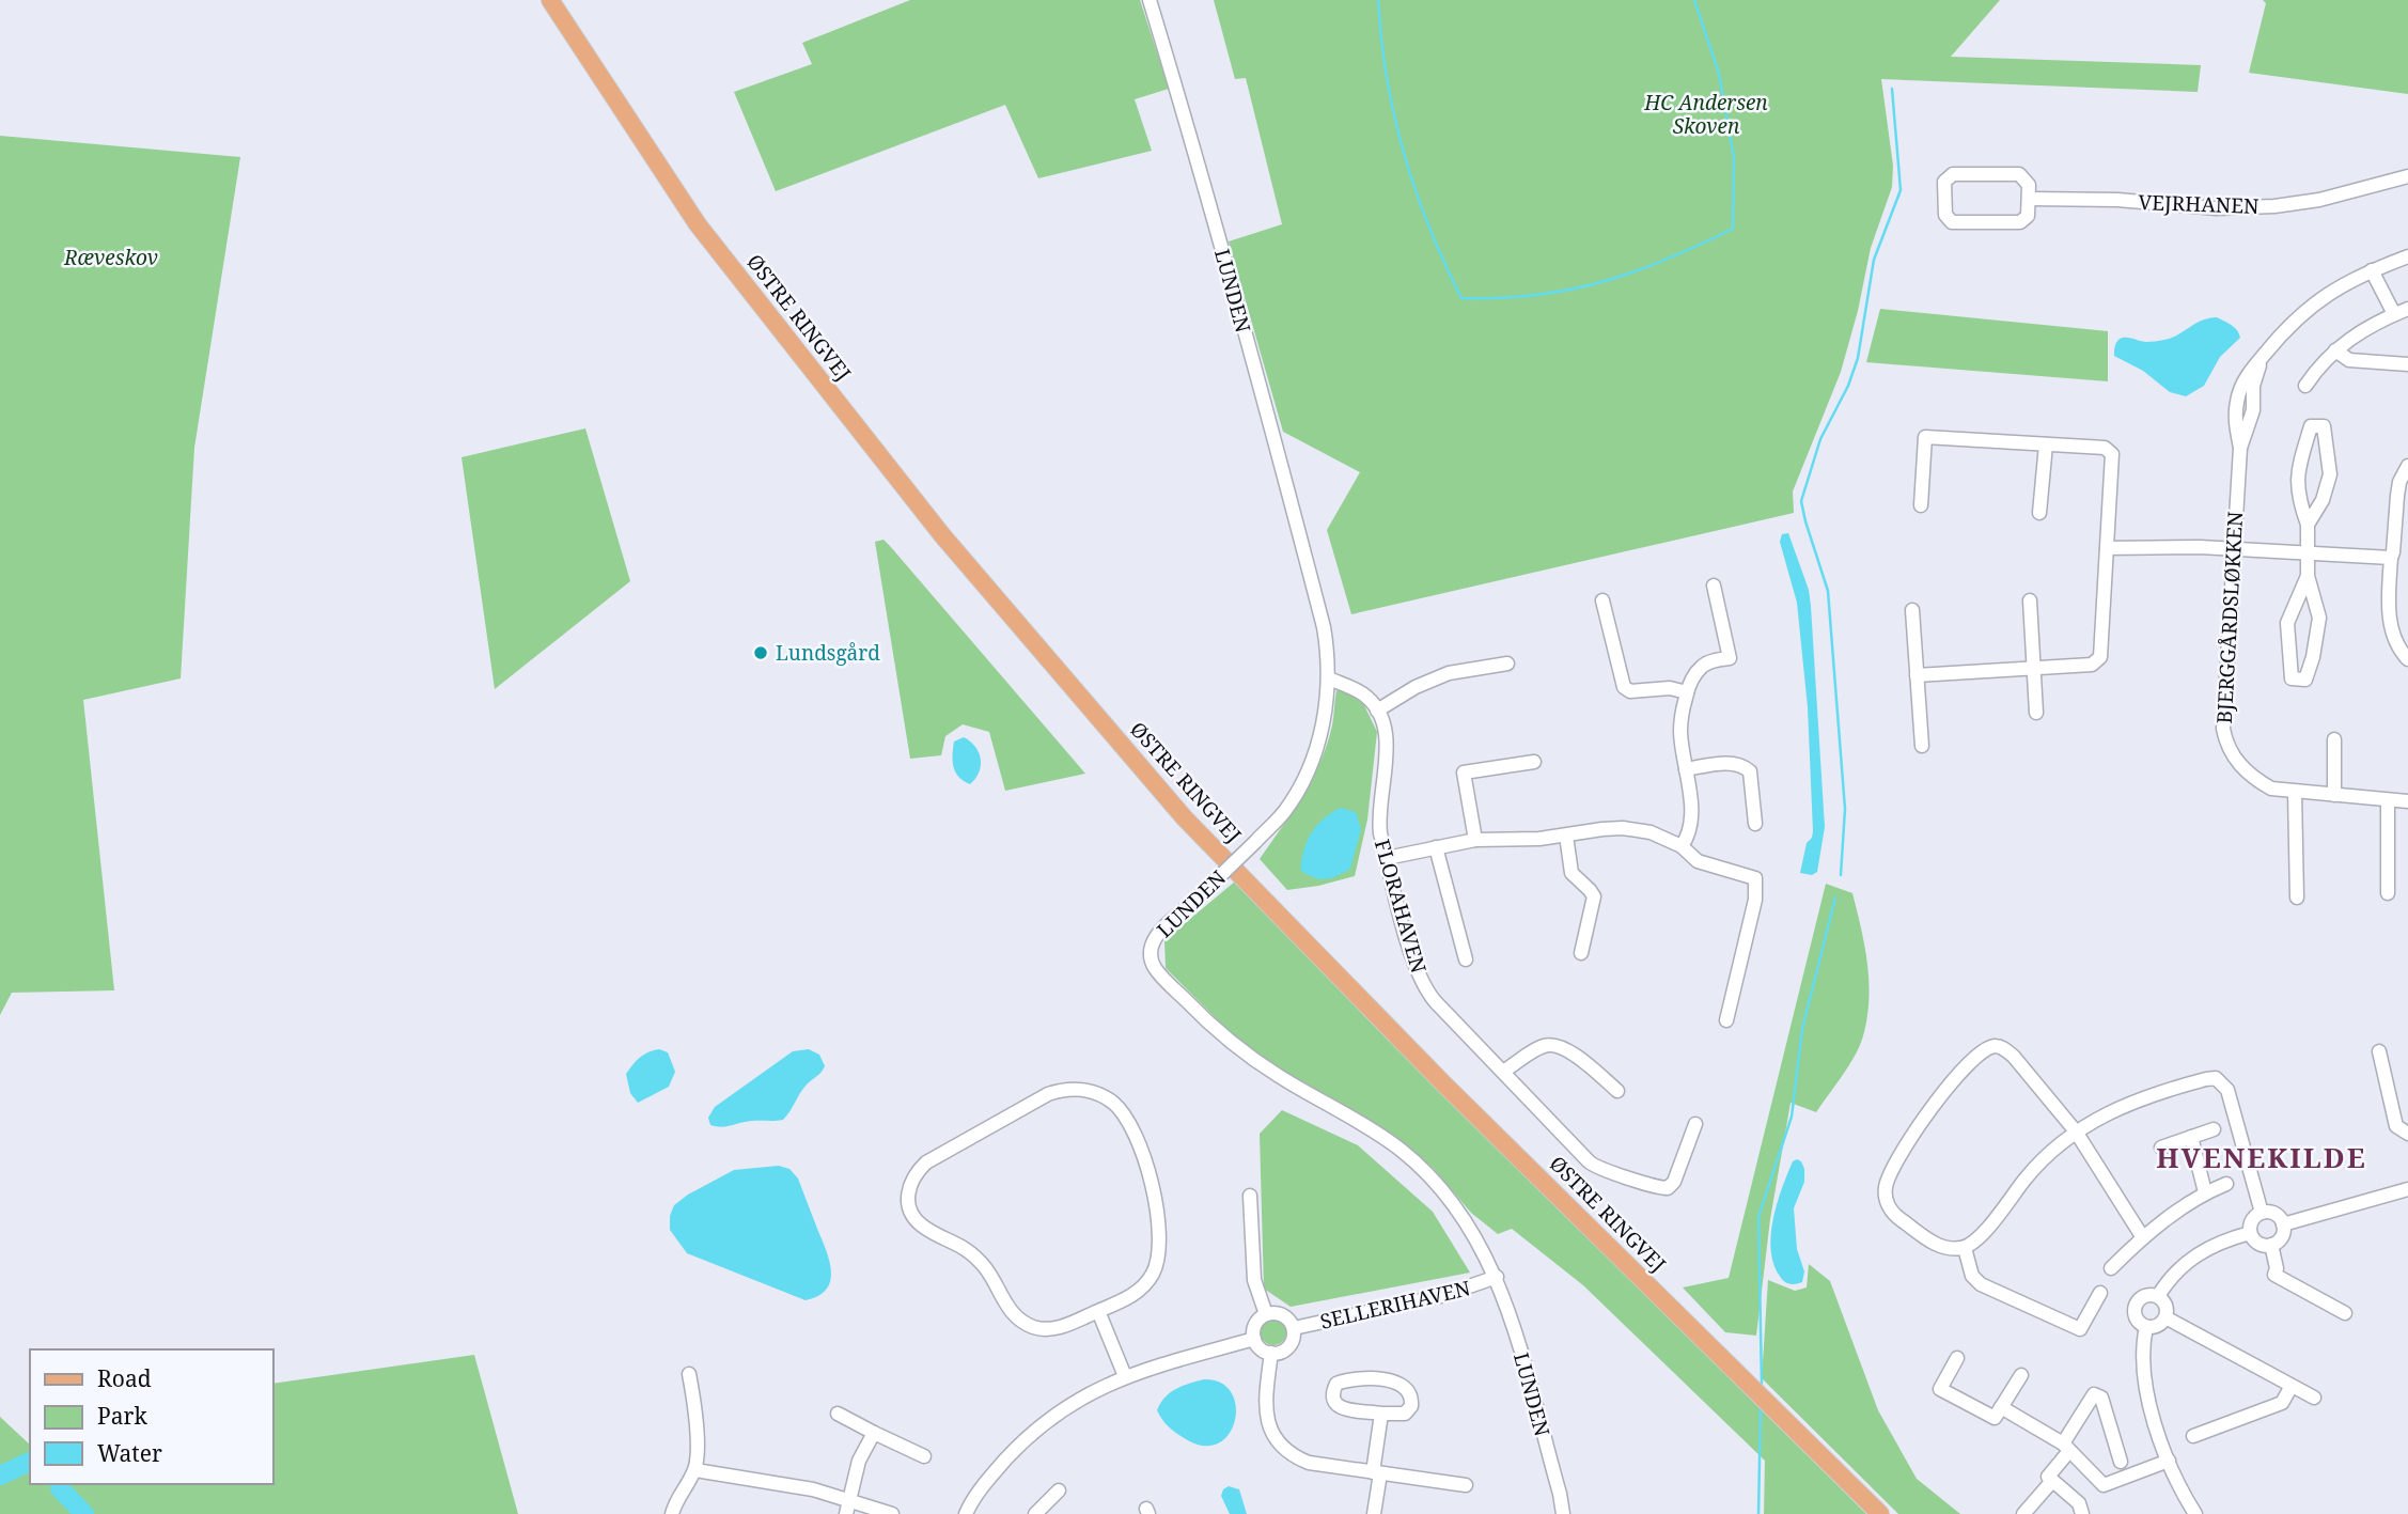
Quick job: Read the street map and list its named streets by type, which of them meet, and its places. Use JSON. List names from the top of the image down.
{
  "streets": {
    "main road": ["ØSTRE RINGVEJ"],
    "street": [
      "VEJRHANEN",
      "LUNDEN",
      "BJERGGÅRDSLØKKEN",
      "FLORAHAVEN",
      "SELLERIHAVEN"
    ]
  },
  "crossings": [
    ["LUNDEN", "SELLERIHAVEN"]
  ],
  "districts": ["HVENEKILDE"],
  "parks": ["HC Andersen Skoven", "Ræveskov"],
  "places": ["Lundsgård"],
  "legend": ["Road", "Park", "Water"]
}
